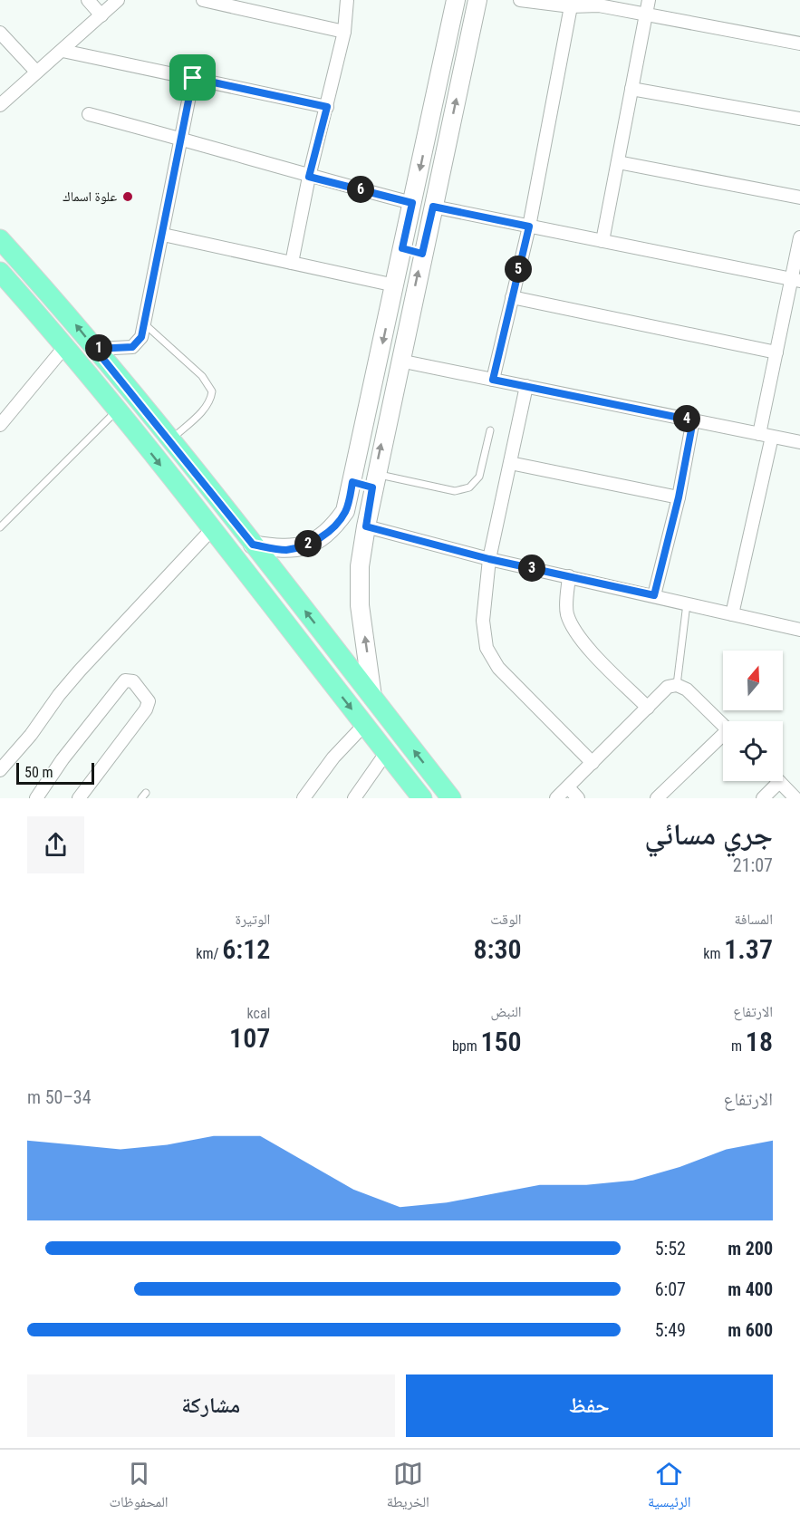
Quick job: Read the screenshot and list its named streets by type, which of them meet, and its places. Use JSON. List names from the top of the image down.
{
  "places": ["علوة اسماك"],
  "scale_bar": "50 m",
  "north": "top",
  "page": {
    "pins": [
      "6",
      "5",
      "1",
      "4",
      "2",
      "3"
    ],
    "scale": "50 m",
    "heading": ["جري مسائي", "21:07"],
    "stats": [
      ["المسافة", "1.37 km"],
      ["الوقت", "8:30"],
      ["الوتيرة", "6:12 /km"],
      ["الارتفاع", "18 m"],
      ["النبض", "150 bpm"],
      ["kcal", "107"]
    ],
    "chart": ["الارتفاع", "34–50 m"],
    "list": [
      {
        "name": "200 m",
        "note": "5:52"
      },
      {
        "name": "400 m",
        "note": "6:07"
      },
      {
        "name": "600 m",
        "note": "5:49"
      }
    ],
    "buttons": ["حفظ", "مشاركة"],
    "tabs": ["الرئيسية", "الخريطة", "المحفوظات"]
  }
}
